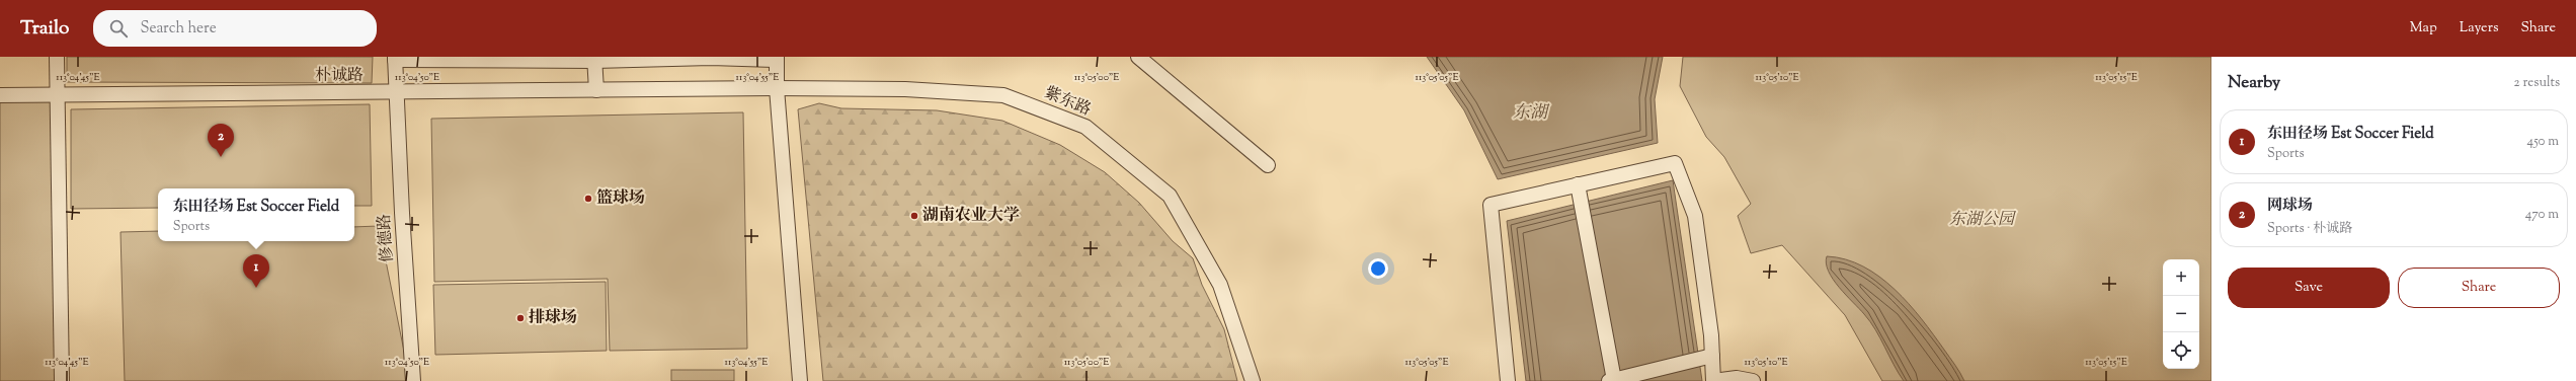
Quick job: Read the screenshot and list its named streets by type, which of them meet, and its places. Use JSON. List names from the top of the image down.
{
  "streets": {
    "street": ["朴诚路", "紫东路", "修德路"]
  },
  "crossings": [
    ["朴诚路", "紫东路"],
    ["朴诚路", "修德路"]
  ],
  "water": ["东湖"],
  "parks": ["东湖公园"],
  "places": ["篮球场", "湖南农业大学", "排球场"],
  "page": {
    "header": "Trailo",
    "search": "Search here",
    "nav": ["Map", "Layers", "Share"],
    "heading": ["Nearby", "2 results"],
    "list": [
      {
        "mark": "1",
        "name": "东田径场 Est Soccer Field",
        "note": "Sports",
        "value": "450 m"
      },
      {
        "mark": "2",
        "name": "网球场",
        "note": "Sports · 朴诚路",
        "value": "470 m"
      }
    ],
    "pins": ["2", "1"],
    "popup": ["东田径场 Est Soccer Field", "Sports"],
    "buttons": ["Save", "Share"],
    "map_buttons": ["+", "−"]
  },
  "coordinates": [
    "113°04'45\"E",
    "113°04'50\"E",
    "113°04'55\"E",
    "113°05'00\"E",
    "113°05'05\"E",
    "113°05'10\"E",
    "113°05'15\"E"
  ]
}
